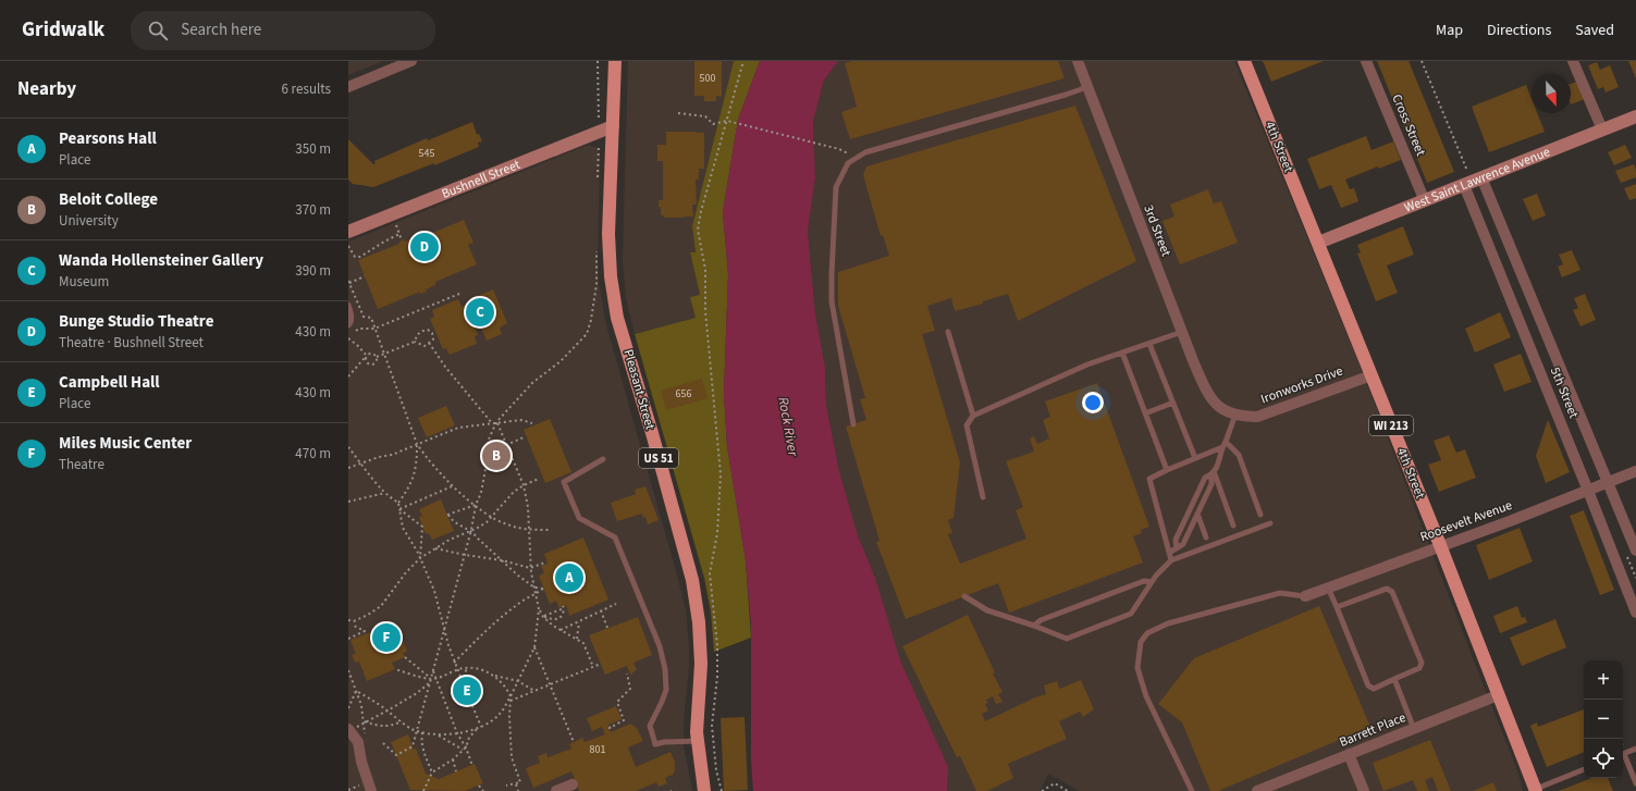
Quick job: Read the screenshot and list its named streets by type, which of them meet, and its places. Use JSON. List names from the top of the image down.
{
  "streets": {
    "main road": [
      "4th Street",
      "Pleasant Street",
      "WI 213",
      "US 51"
    ],
    "street": [
      "Cross Street",
      "Bushnell Street",
      "West Saint Lawrence Avenue",
      "3rd Street",
      "Ironworks Drive",
      "5th Street",
      "Roosevelt Avenue",
      "Barrett Place"
    ]
  },
  "crossings": [
    ["Cross Street", "West Saint Lawrence Avenue"],
    ["4th Street", "West Saint Lawrence Avenue"],
    ["4th Street", "Ironworks Drive"],
    ["4th Street", "Roosevelt Avenue"],
    ["4th Street", "Barrett Place"],
    ["Bushnell Street", "Pleasant Street"],
    ["West Saint Lawrence Avenue", "5th Street"],
    ["3rd Street", "Ironworks Drive"],
    ["5th Street", "Roosevelt Avenue"]
  ],
  "water": ["Rock River"],
  "house_numbers": [
    "500",
    "545",
    "656",
    "801"
  ],
  "north": "bottom",
  "page": {
    "header": "Gridwalk",
    "search": "Search here",
    "nav": ["Map", "Directions", "Saved"],
    "heading": ["Nearby", "6 results"],
    "list": [
      {
        "mark": "A",
        "name": "Pearsons Hall",
        "note": "Place",
        "value": "350 m"
      },
      {
        "mark": "B",
        "name": "Beloit College",
        "note": "University",
        "value": "370 m"
      },
      {
        "mark": "C",
        "name": "Wanda Hollensteiner Gallery",
        "note": "Museum",
        "value": "390 m"
      },
      {
        "mark": "D",
        "name": "Bunge Studio Theatre",
        "note": "Theatre · Bushnell Street",
        "value": "430 m"
      },
      {
        "mark": "E",
        "name": "Campbell Hall",
        "note": "Place",
        "value": "430 m"
      },
      {
        "mark": "F",
        "name": "Miles Music Center",
        "note": "Theatre",
        "value": "470 m"
      }
    ],
    "pins": [
      "D",
      "C",
      "B",
      "A",
      "F",
      "E"
    ],
    "map_buttons": ["+", "−"]
  }
}
